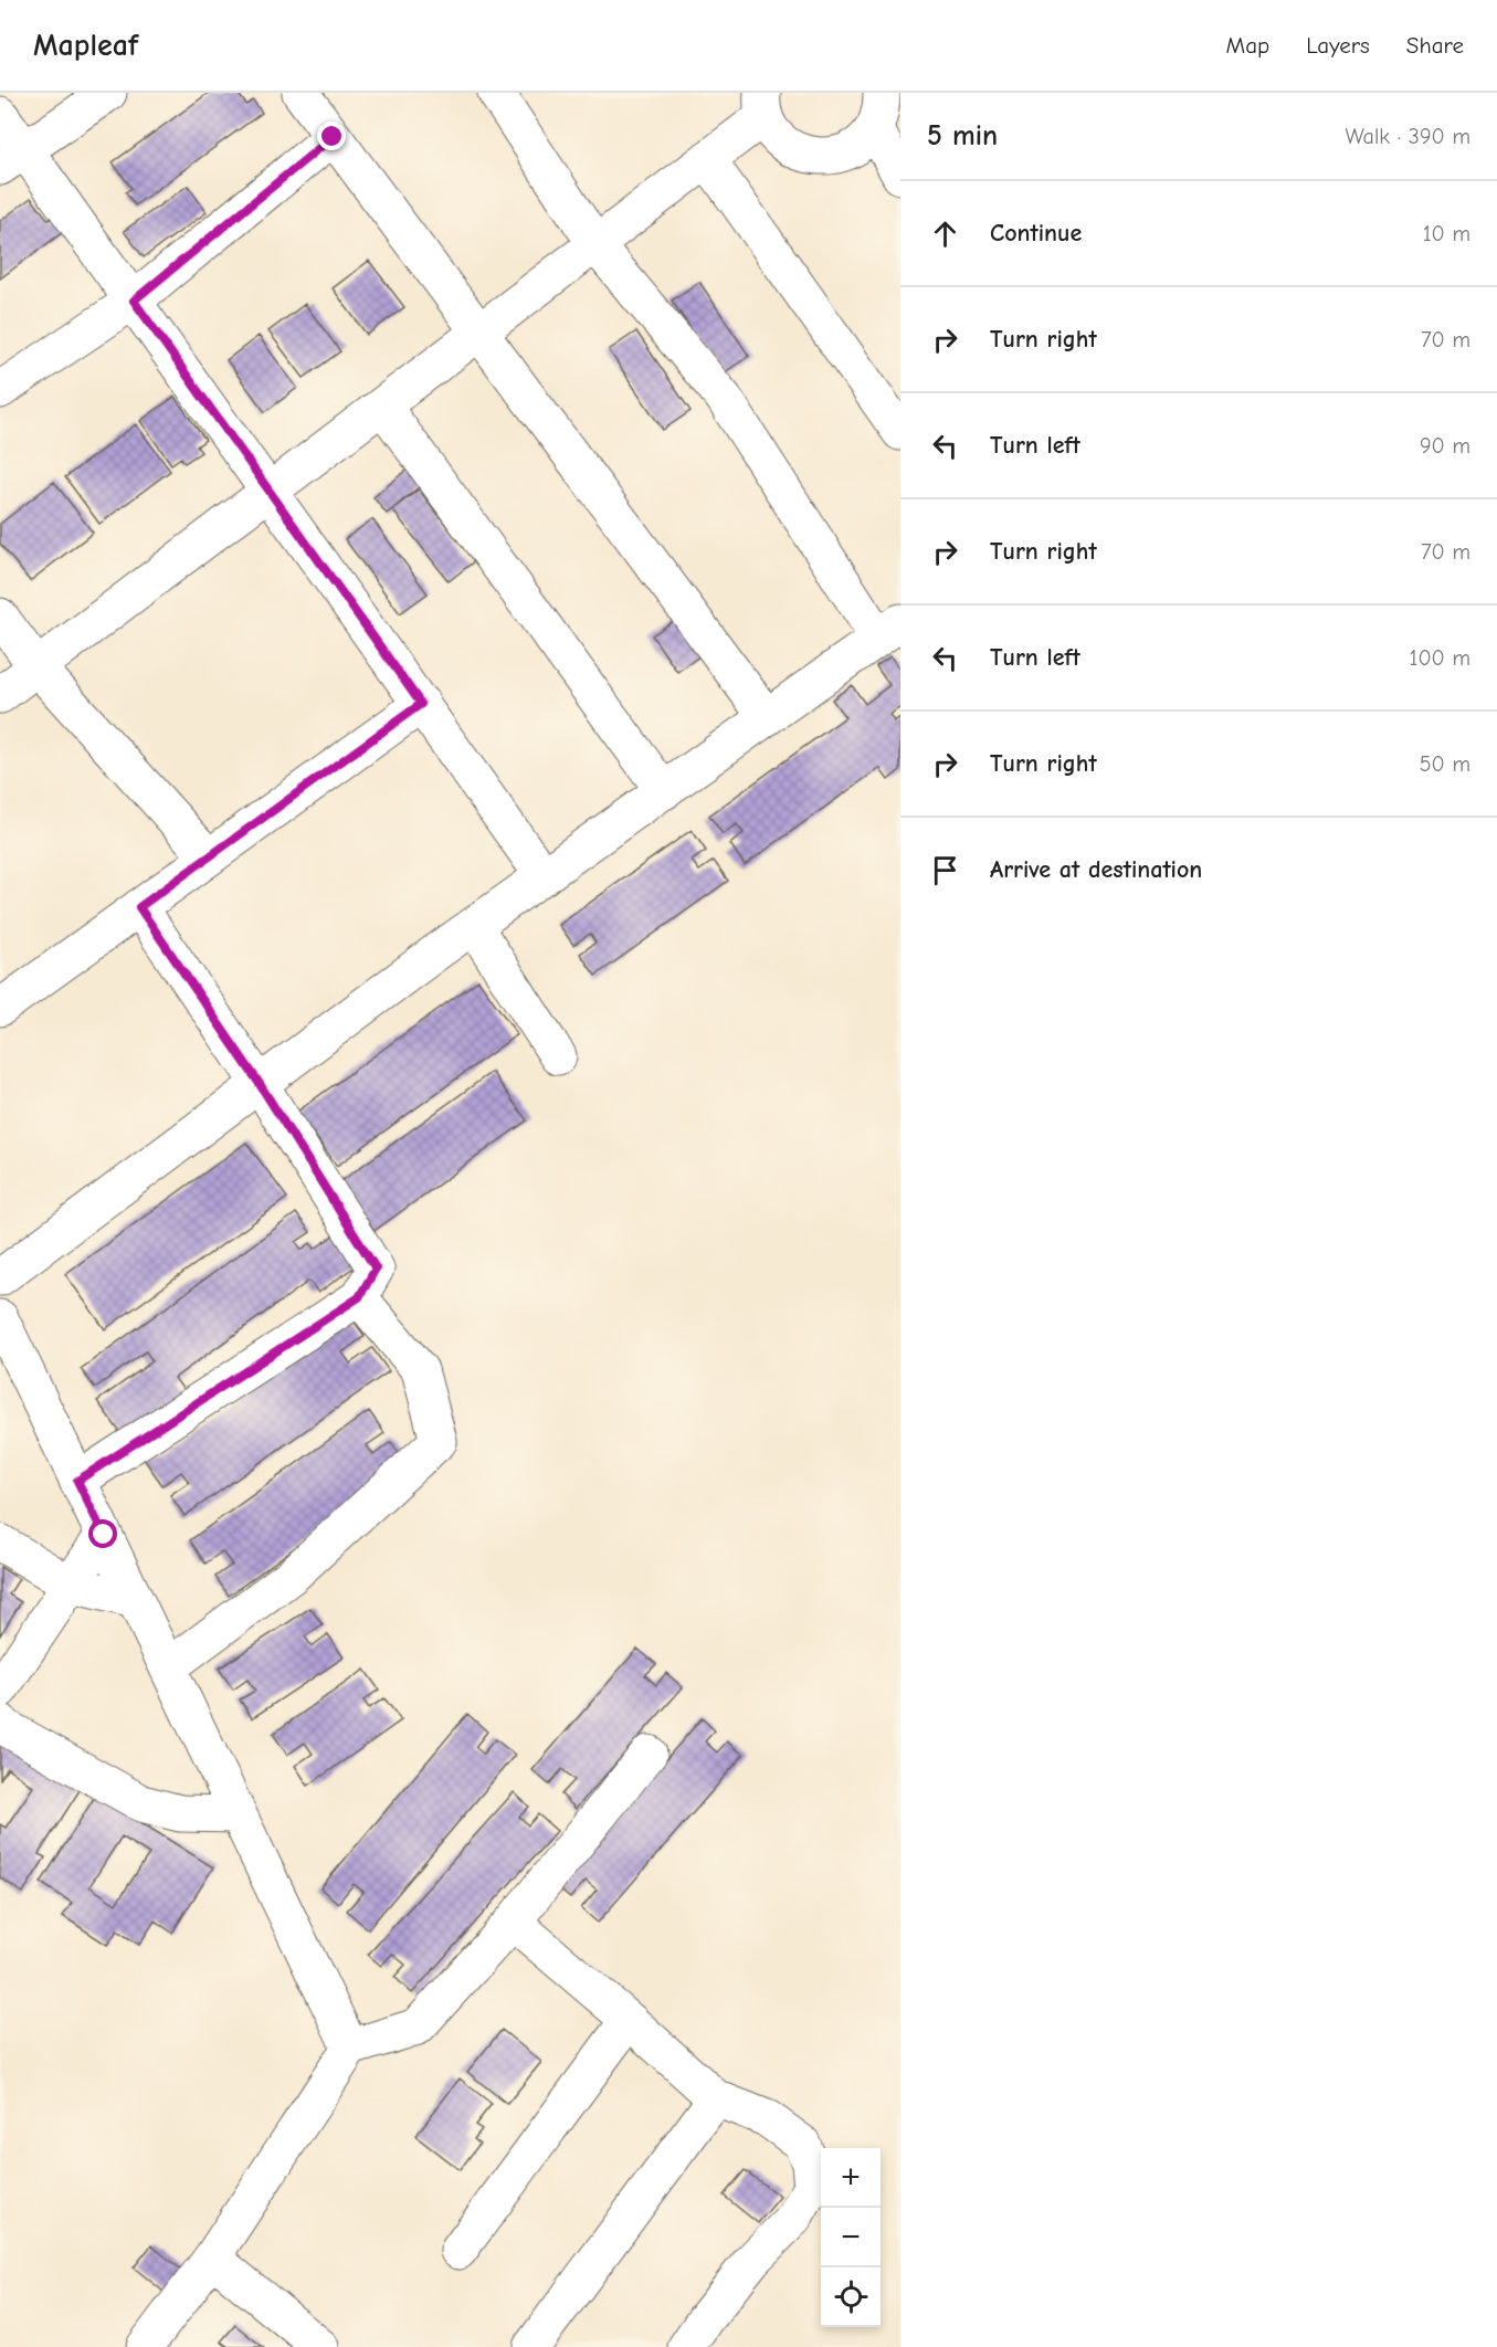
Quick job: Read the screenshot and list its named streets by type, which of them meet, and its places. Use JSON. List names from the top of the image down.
{
  "page": {
    "header": "Mapleaf",
    "nav": ["Map", "Layers", "Share"],
    "heading": ["5 min", "Walk · 390 m"],
    "list": [
      ["Continue", "10 m"],
      ["Turn right", "70 m"],
      ["Turn left", "90 m"],
      ["Turn right", "70 m"],
      ["Turn left", "100 m"],
      ["Turn right", "50 m"],
      "Arrive at destination"
    ],
    "map_buttons": ["+", "−"]
  }
}
